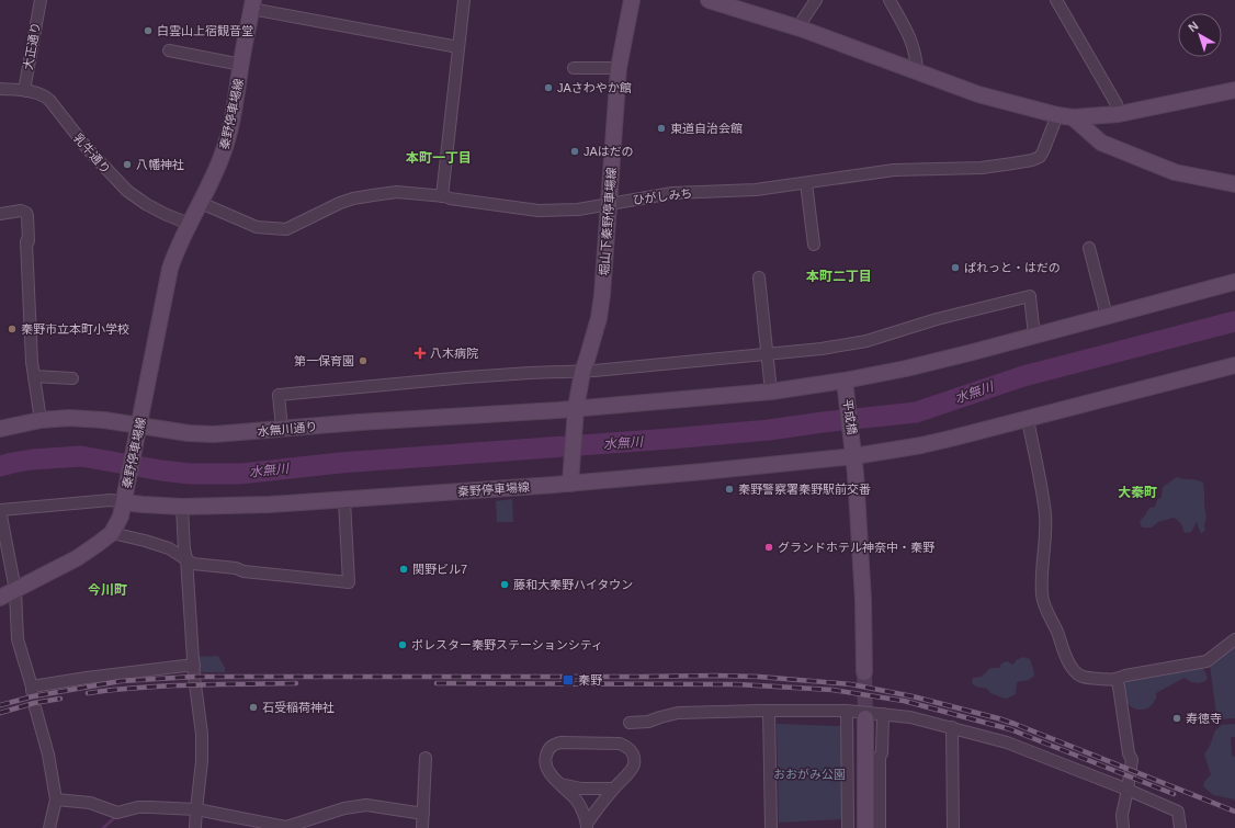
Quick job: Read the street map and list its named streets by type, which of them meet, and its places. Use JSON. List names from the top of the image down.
{
  "streets": {
    "street": [
      "大正通り",
      "秦野停車場線",
      "乳牛通り",
      "ひがしみち",
      "堀山下秦野停車場線",
      "平成橋",
      "水無川通り"
    ]
  },
  "crossings": [
    ["大正通り", "乳牛通り"],
    ["秦野停車場線", "乳牛通り"],
    ["秦野停車場線", "ひがしみち"],
    ["秦野停車場線", "堀山下秦野停車場線"],
    ["秦野停車場線", "平成橋"],
    ["秦野停車場線", "水無川通り"],
    ["ひがしみち", "堀山下秦野停車場線"],
    ["堀山下秦野停車場線", "水無川通り"],
    ["平成橋", "水無川通り"]
  ],
  "districts": [
    "本町一丁目",
    "本町二丁目",
    "大秦町",
    "今川町"
  ],
  "water": ["水無川"],
  "parks": ["おおがみ公園"],
  "places": {
    "other": [
      "白雲山上宿観音堂",
      "JAさわやか館",
      "東道自治会館",
      "JAはだの",
      "八幡神社",
      "ぱれっと・はだの",
      "秦野市立本町小学校",
      "第一保育園",
      "秦野警察署秦野駅前交番",
      "グランドホテル神奈中・秦野",
      "関野ビル7",
      "藤和大秦野ハイタウン",
      "ポレスター秦野ステーションシティ",
      "石受稲荷神社",
      "寿徳寺"
    ],
    "health": ["八木病院"],
    "transit": ["秦野"]
  },
  "north": "top left"
}
